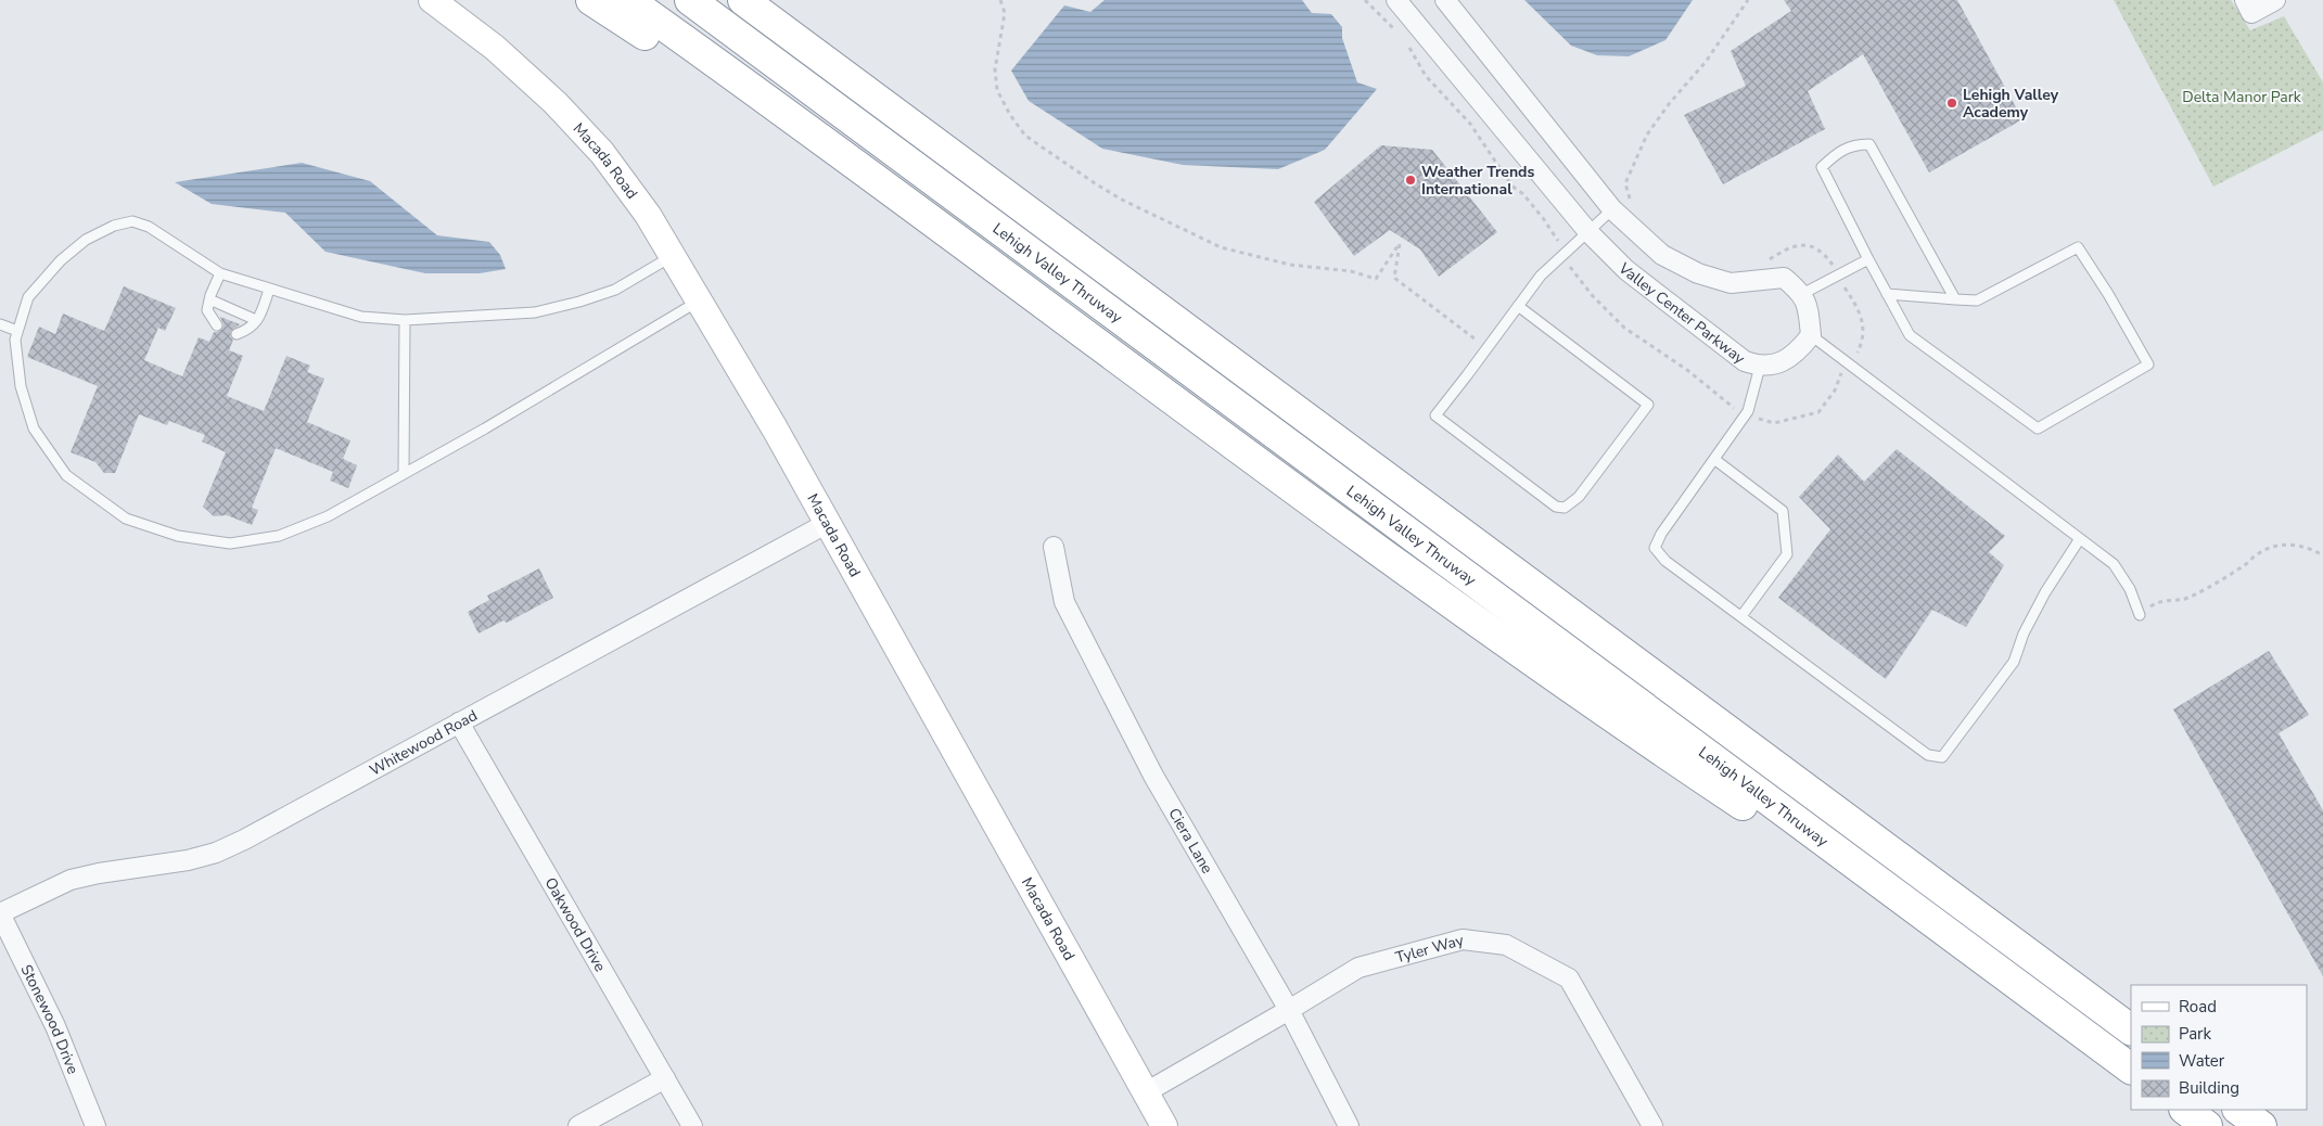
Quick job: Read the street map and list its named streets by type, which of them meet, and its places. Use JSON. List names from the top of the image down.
{
  "streets": {
    "highway": ["Lehigh Valley Thruway"],
    "street": [
      "Macada Road",
      "Valley Center Parkway",
      "Whitewood Road",
      "Ciera Lane",
      "Oakwood Drive",
      "Tyler Way",
      "Stonewood Drive"
    ]
  },
  "crossings": [
    ["Macada Road", "Whitewood Road"],
    ["Macada Road", "Tyler Way"],
    ["Whitewood Road", "Oakwood Drive"],
    ["Whitewood Road", "Stonewood Drive"],
    ["Ciera Lane", "Tyler Way"]
  ],
  "parks": ["Delta Manor Park"],
  "places": ["Lehigh Valley Academy", "Weather Trends International"],
  "legend": [
    "Road",
    "Park",
    "Water",
    "Building"
  ]
}
